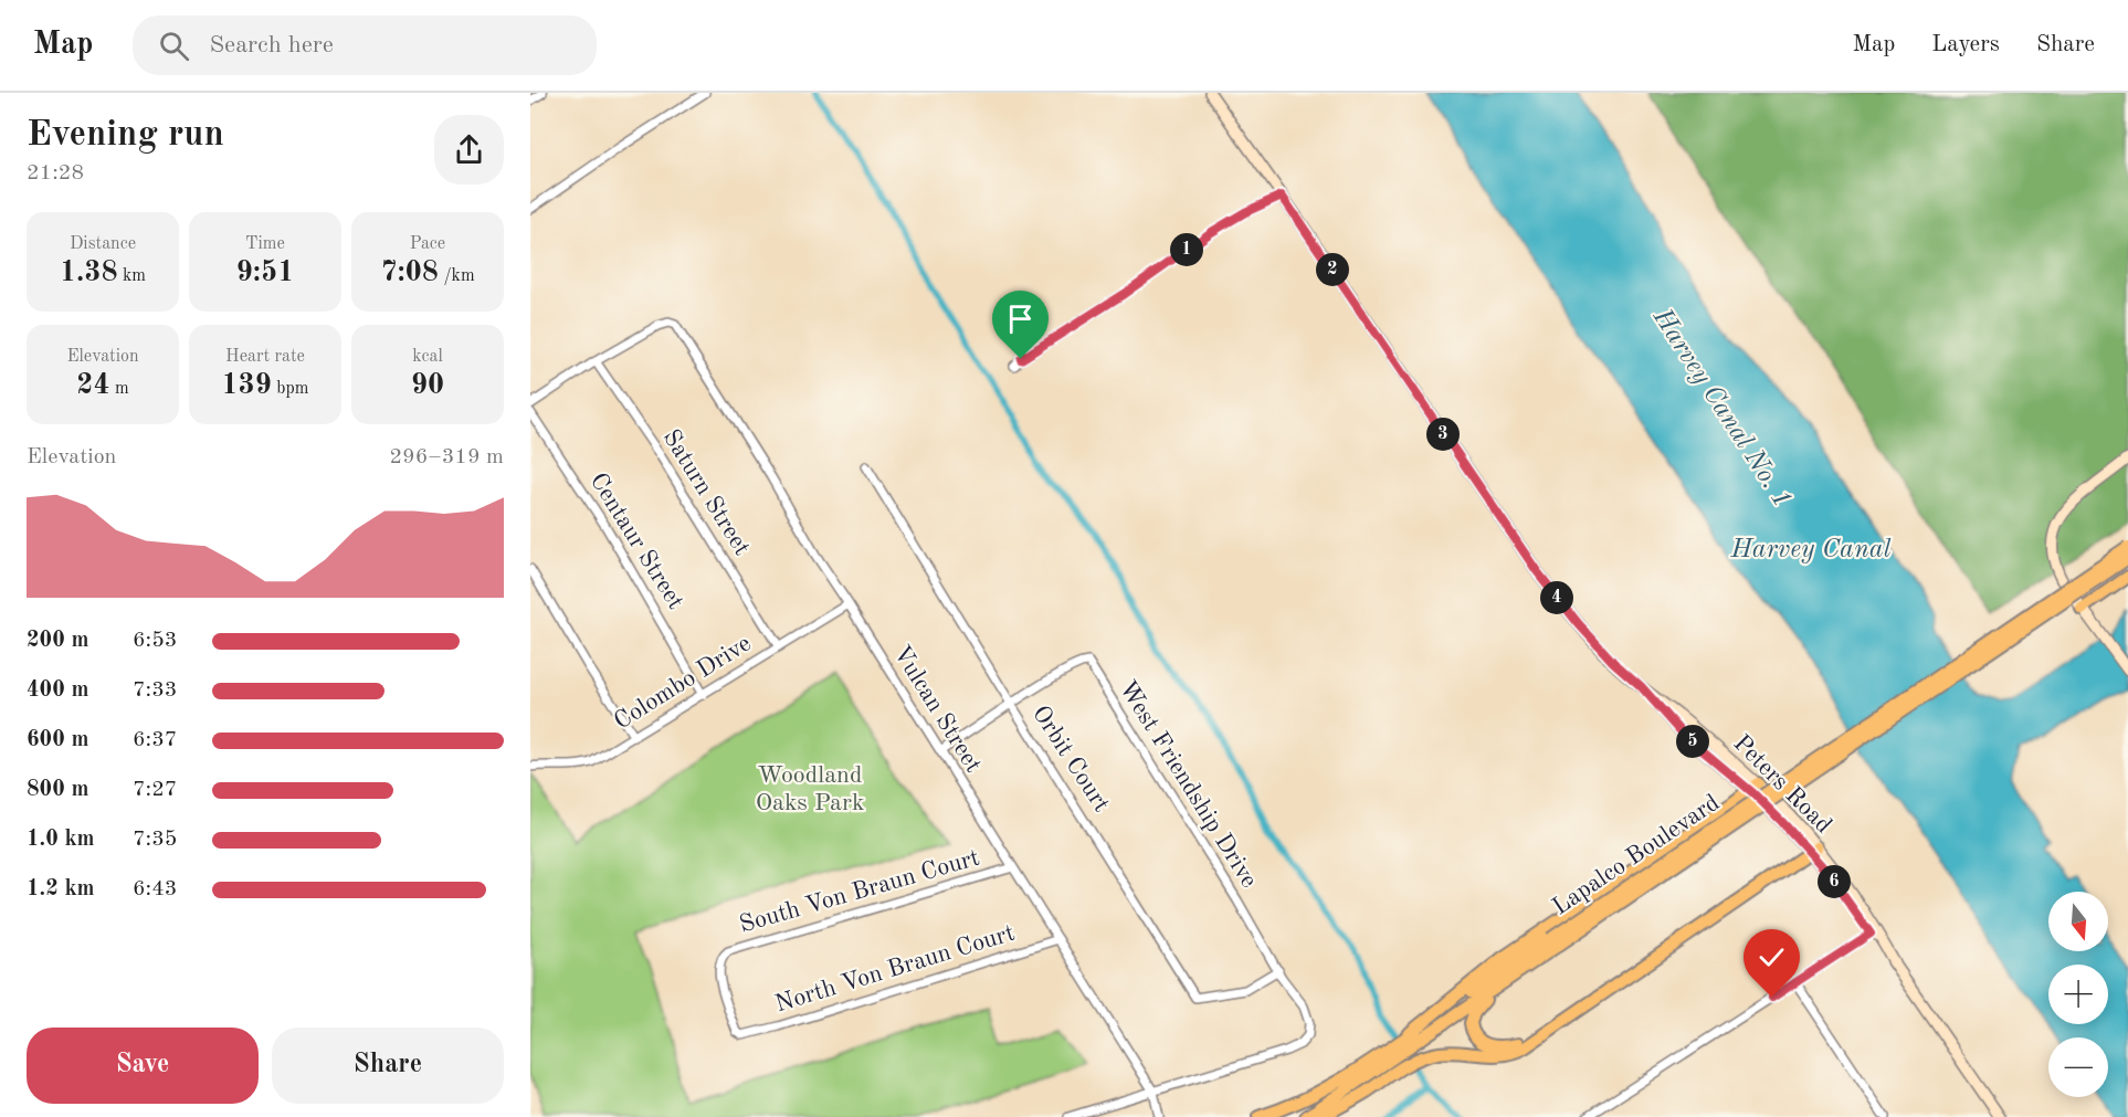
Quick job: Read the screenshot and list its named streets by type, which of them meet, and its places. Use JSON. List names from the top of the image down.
{
  "streets": {
    "main road": ["Peters Road", "Lapalco Boulevard"],
    "street": [
      "Saturn Street",
      "Centaur Street",
      "Colombo Drive",
      "Vulcan Street",
      "Orbit Court",
      "West Friendship Drive",
      "South Von Braun Court",
      "North Von Braun Court"
    ]
  },
  "crossings": [
    ["Saturn Street", "Colombo Drive"],
    ["Saturn Street", "Vulcan Street"],
    ["Centaur Street", "Colombo Drive"],
    ["Colombo Drive", "Vulcan Street"],
    ["Vulcan Street", "West Friendship Drive"],
    ["Vulcan Street", "South Von Braun Court"],
    ["Vulcan Street", "North Von Braun Court"],
    ["Orbit Court", "West Friendship Drive"],
    ["South Von Braun Court", "North Von Braun Court"]
  ],
  "water": ["Harvey Canal No. 1", "Harvey Canal"],
  "parks": ["Woodland Oaks Park"],
  "north": "bottom",
  "page": {
    "header": "Map",
    "search": "Search here",
    "nav": ["Map", "Layers", "Share"],
    "heading": ["Evening run", "21:28"],
    "stats": [
      ["Distance", "1.38 km"],
      ["Time", "9:51"],
      ["Pace", "7:08 /km"],
      ["Elevation", "24 m"],
      ["Heart rate", "139 bpm"],
      ["kcal", "90"]
    ],
    "pins": [
      "1",
      "2",
      "3",
      "4",
      "5",
      "6"
    ],
    "chart": ["Elevation", "296–319 m"],
    "list": [
      {
        "name": "200 m",
        "note": "6:53"
      },
      {
        "name": "400 m",
        "note": "7:33"
      },
      {
        "name": "600 m",
        "note": "6:37"
      },
      {
        "name": "800 m",
        "note": "7:27"
      },
      {
        "name": "1.0 km",
        "note": "7:35"
      },
      {
        "name": "1.2 km",
        "note": "6:43"
      }
    ],
    "map_buttons": ["+", "−"],
    "buttons": ["Save", "Share"]
  }
}
